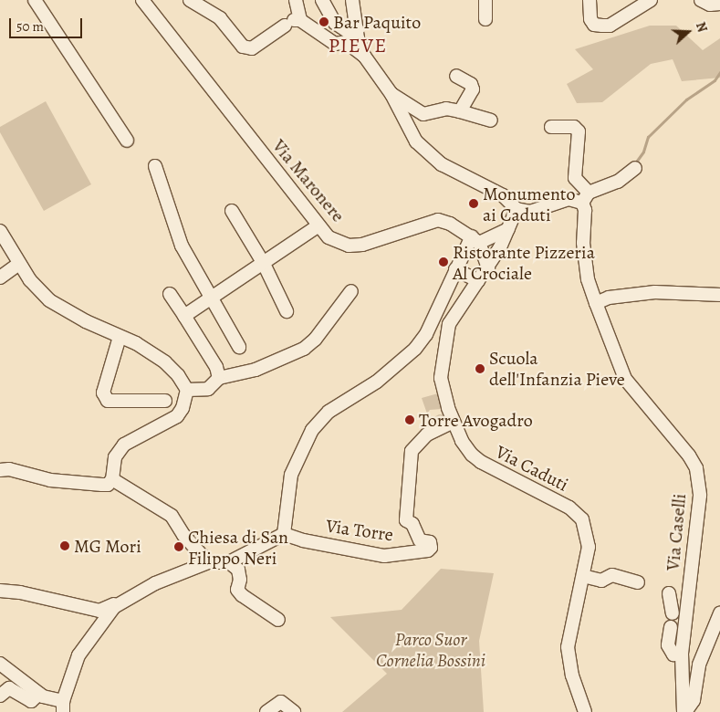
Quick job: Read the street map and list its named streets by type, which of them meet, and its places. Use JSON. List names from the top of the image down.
{
  "streets": {
    "street": [
      "Via Maronere",
      "Via Caduti",
      "Via Torre",
      "Via Caselli"
    ]
  },
  "crossings": [
    ["Via Caduti", "Via Torre"]
  ],
  "districts": ["PIEVE"],
  "parks": ["Parco Suor Cornelia Bossini"],
  "places": [
    "Bar Paquito",
    "Monumento ai Caduti",
    "Ristorante Pizzeria Al Crociale",
    "Scuola dell'Infanzia Pieve",
    "Torre Avogadro",
    "MG Mori",
    "Chiesa di San Filippo Neri"
  ],
  "scale_bar": "50 m",
  "north": "right"
}
